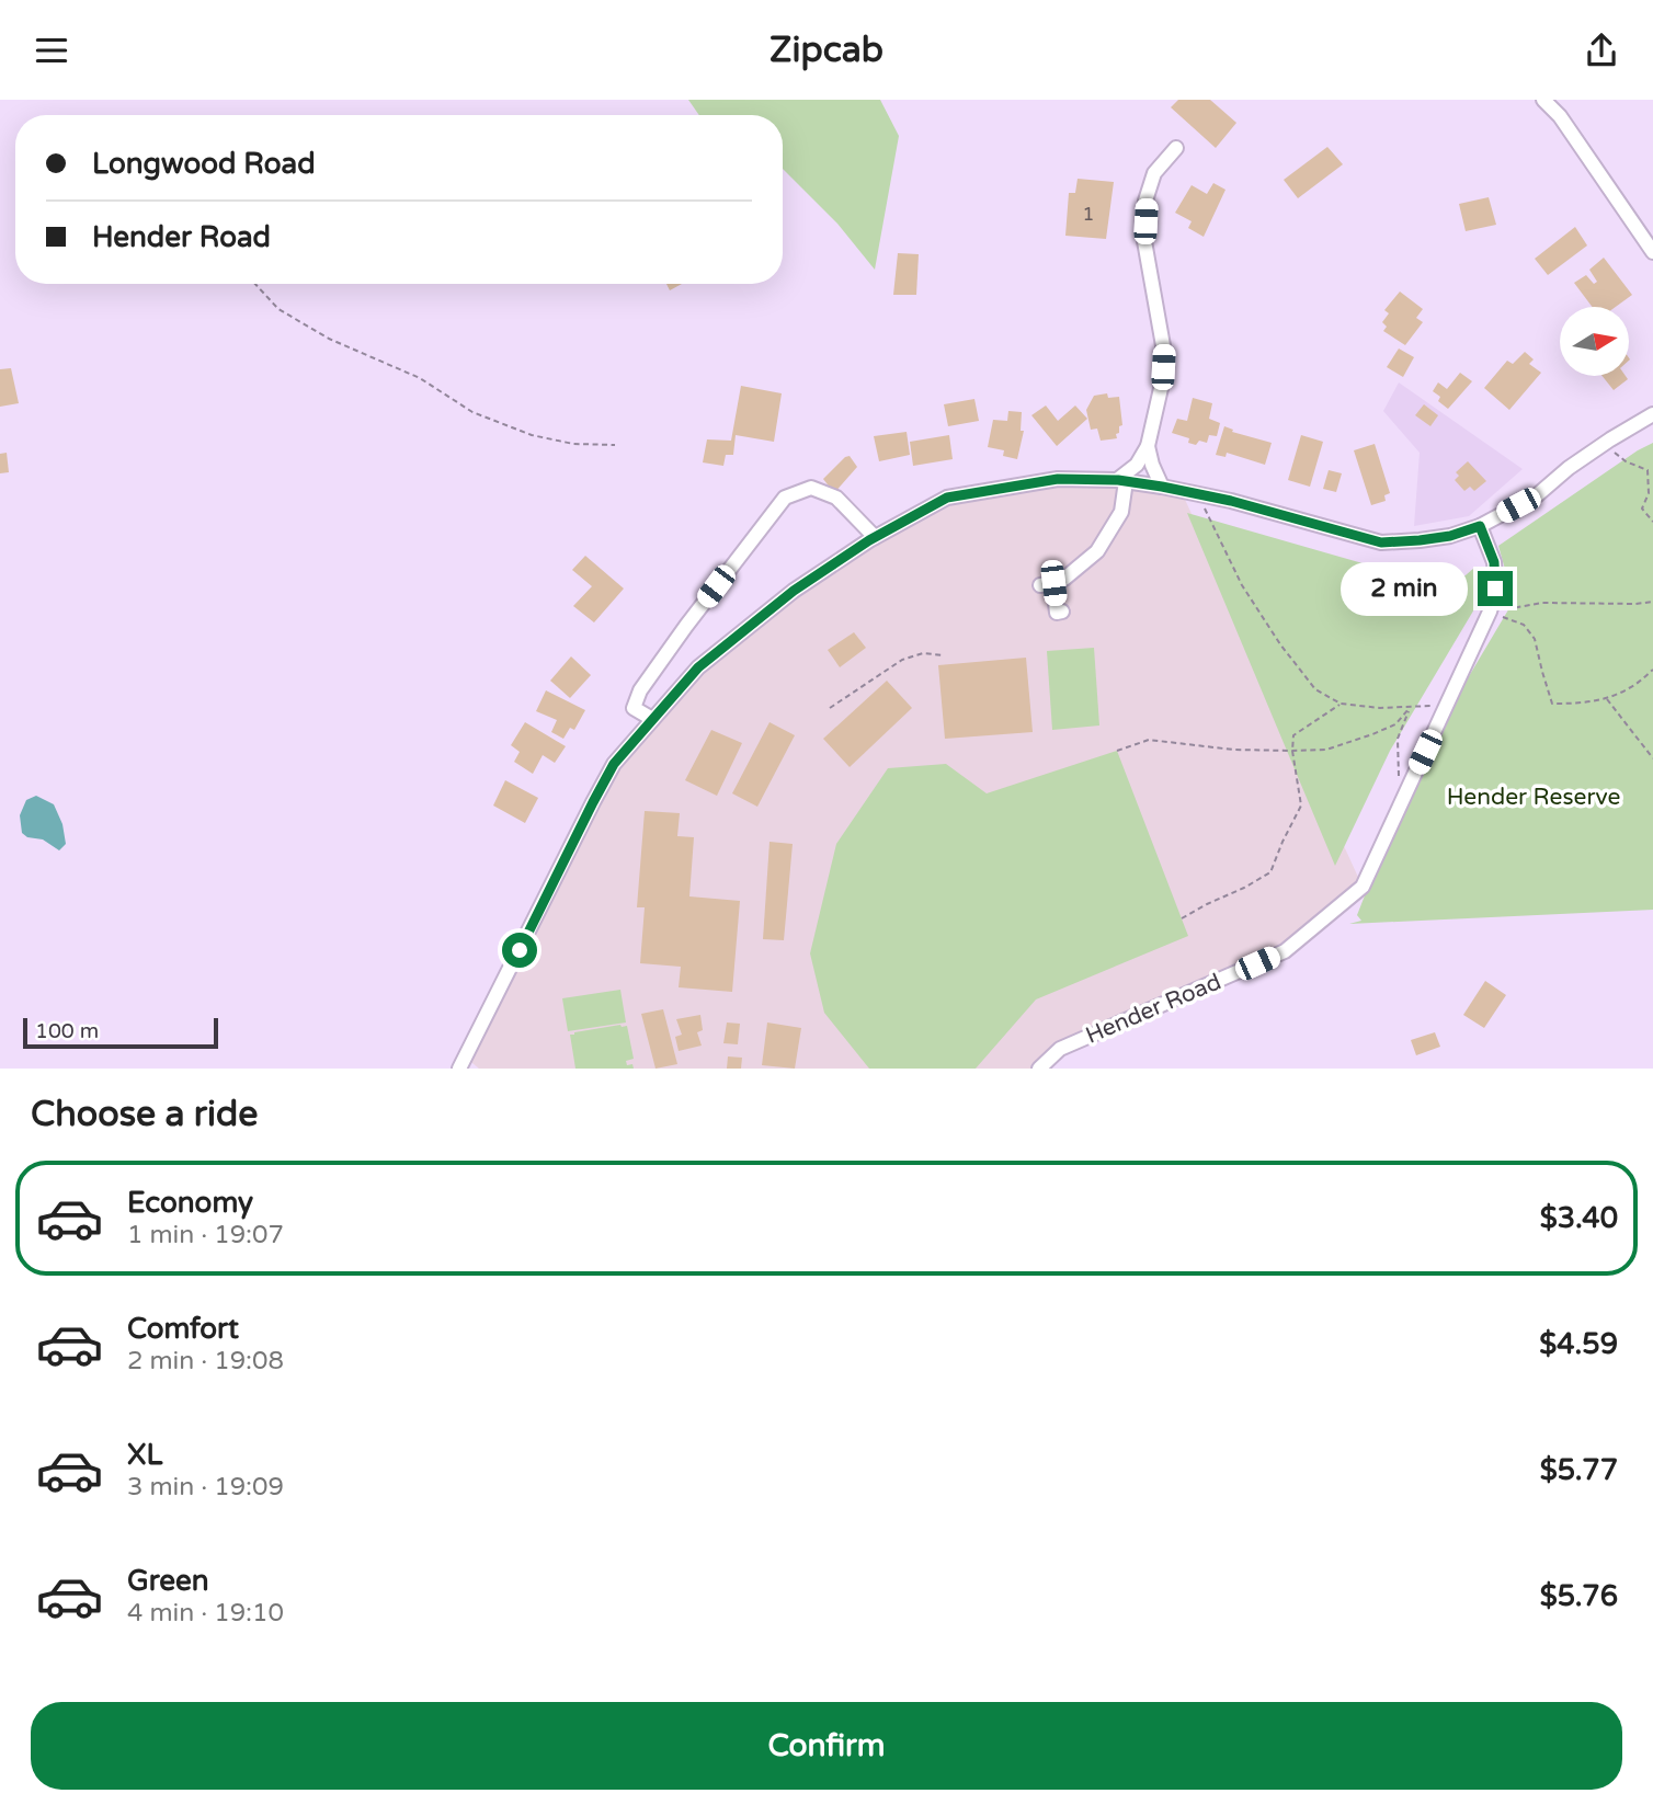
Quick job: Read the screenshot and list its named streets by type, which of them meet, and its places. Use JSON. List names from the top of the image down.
{
  "streets": {
    "street": ["Hender Road"]
  },
  "parks": ["Hender Reserve"],
  "house_numbers": ["1"],
  "scale_bar": "100 m",
  "north": "right",
  "page": {
    "header": "Zipcab",
    "banner": ["Longwood Road", "Hender Road"],
    "bubble": "2 min",
    "scale": "100 m",
    "heading": "Choose a ride",
    "list": [
      {
        "name": "Economy",
        "note": "1 min · 19:07",
        "value": "$3.40"
      },
      {
        "name": "Comfort",
        "note": "2 min · 19:08",
        "value": "$4.59"
      },
      {
        "name": "XL",
        "note": "3 min · 19:09",
        "value": "$5.77"
      },
      {
        "name": "Green",
        "note": "4 min · 19:10",
        "value": "$5.76"
      }
    ],
    "buttons": "Confirm"
  }
}
